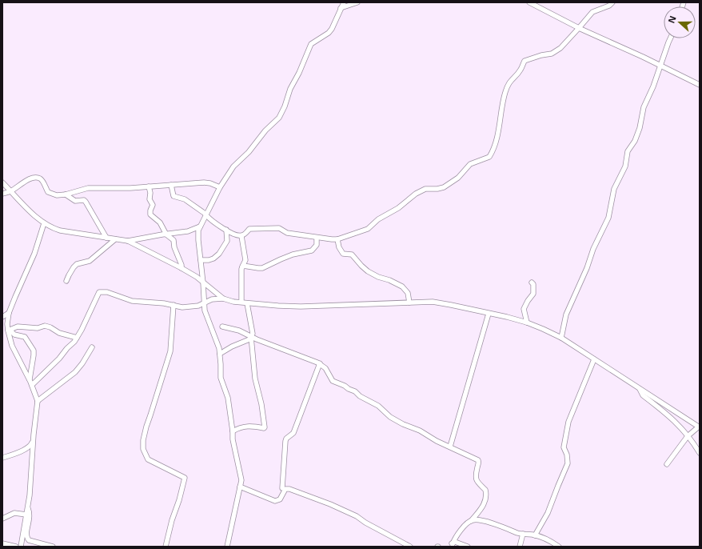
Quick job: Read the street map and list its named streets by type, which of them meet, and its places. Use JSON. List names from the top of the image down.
{
  "north": "left"
}
